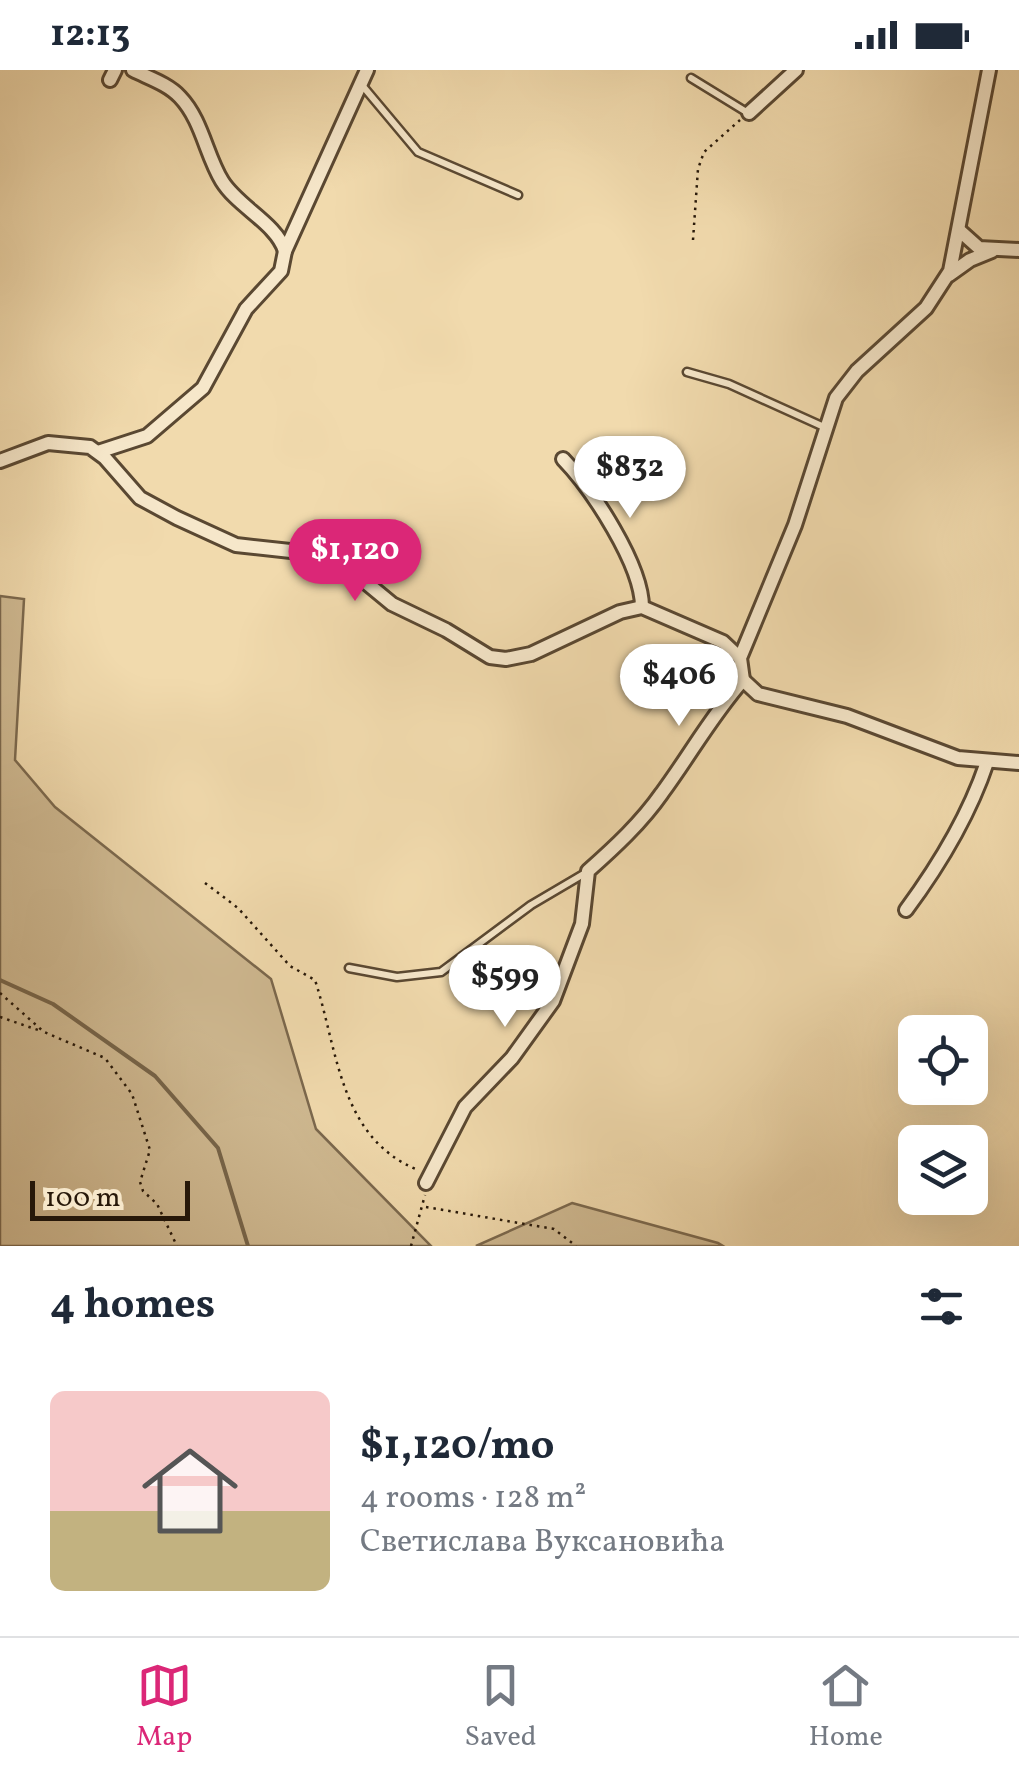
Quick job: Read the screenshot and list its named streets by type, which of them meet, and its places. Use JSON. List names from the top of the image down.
{
  "scale_bar": "100 m",
  "page": {
    "status": "12:13",
    "price": [
      "$832",
      "$1,120",
      "$406",
      "$599"
    ],
    "scale": "100 m",
    "heading": "4 homes",
    "list": [
      {
        "name": "$1,120/mo",
        "note": "4 rooms · 128 m² · Светислава Вуксановића"
      }
    ],
    "tabs": ["Map", "Saved", "Home"]
  }
}
